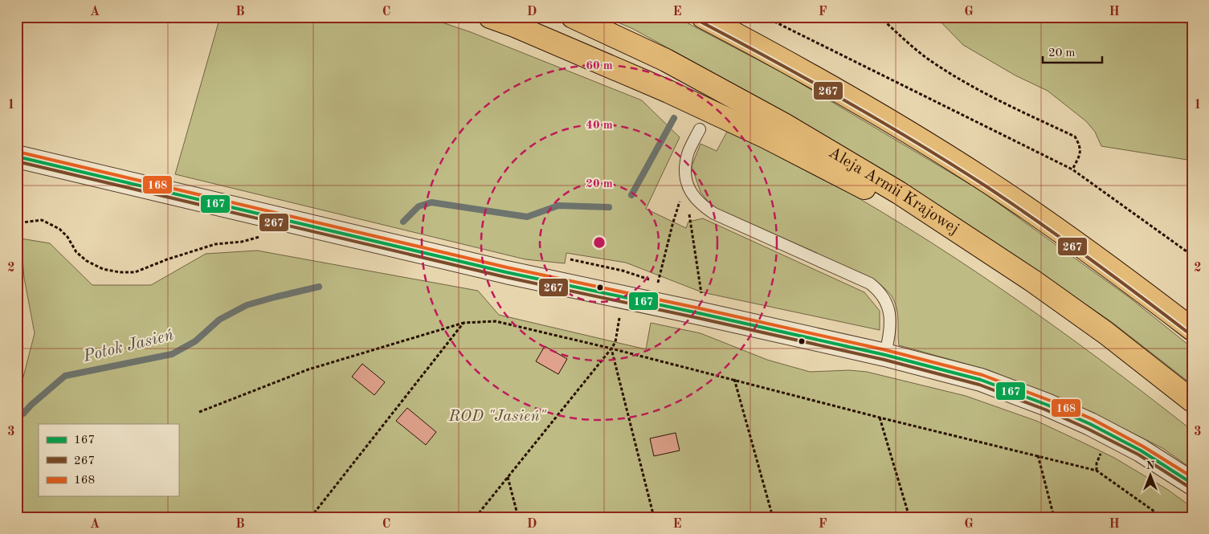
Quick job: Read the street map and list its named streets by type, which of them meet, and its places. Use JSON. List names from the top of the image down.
{
  "streets": {
    "main road": ["Aleja Armii Krajowej"]
  },
  "water": ["Potok Jasień"],
  "parks": ["ROD \"Jasień\""],
  "lines": ["transit line 267", "transit line 168", "transit line 167"],
  "legend": ["167", "267", "168"],
  "scale_bar": "20 m",
  "north": "top",
  "grid": {
    "columns": [
      "A",
      "B",
      "C",
      "D",
      "E",
      "F",
      "G",
      "H"
    ],
    "rows": ["1", "2", "3"]
  },
  "rings": ["60 m", "40 m", "20 m"]
}
